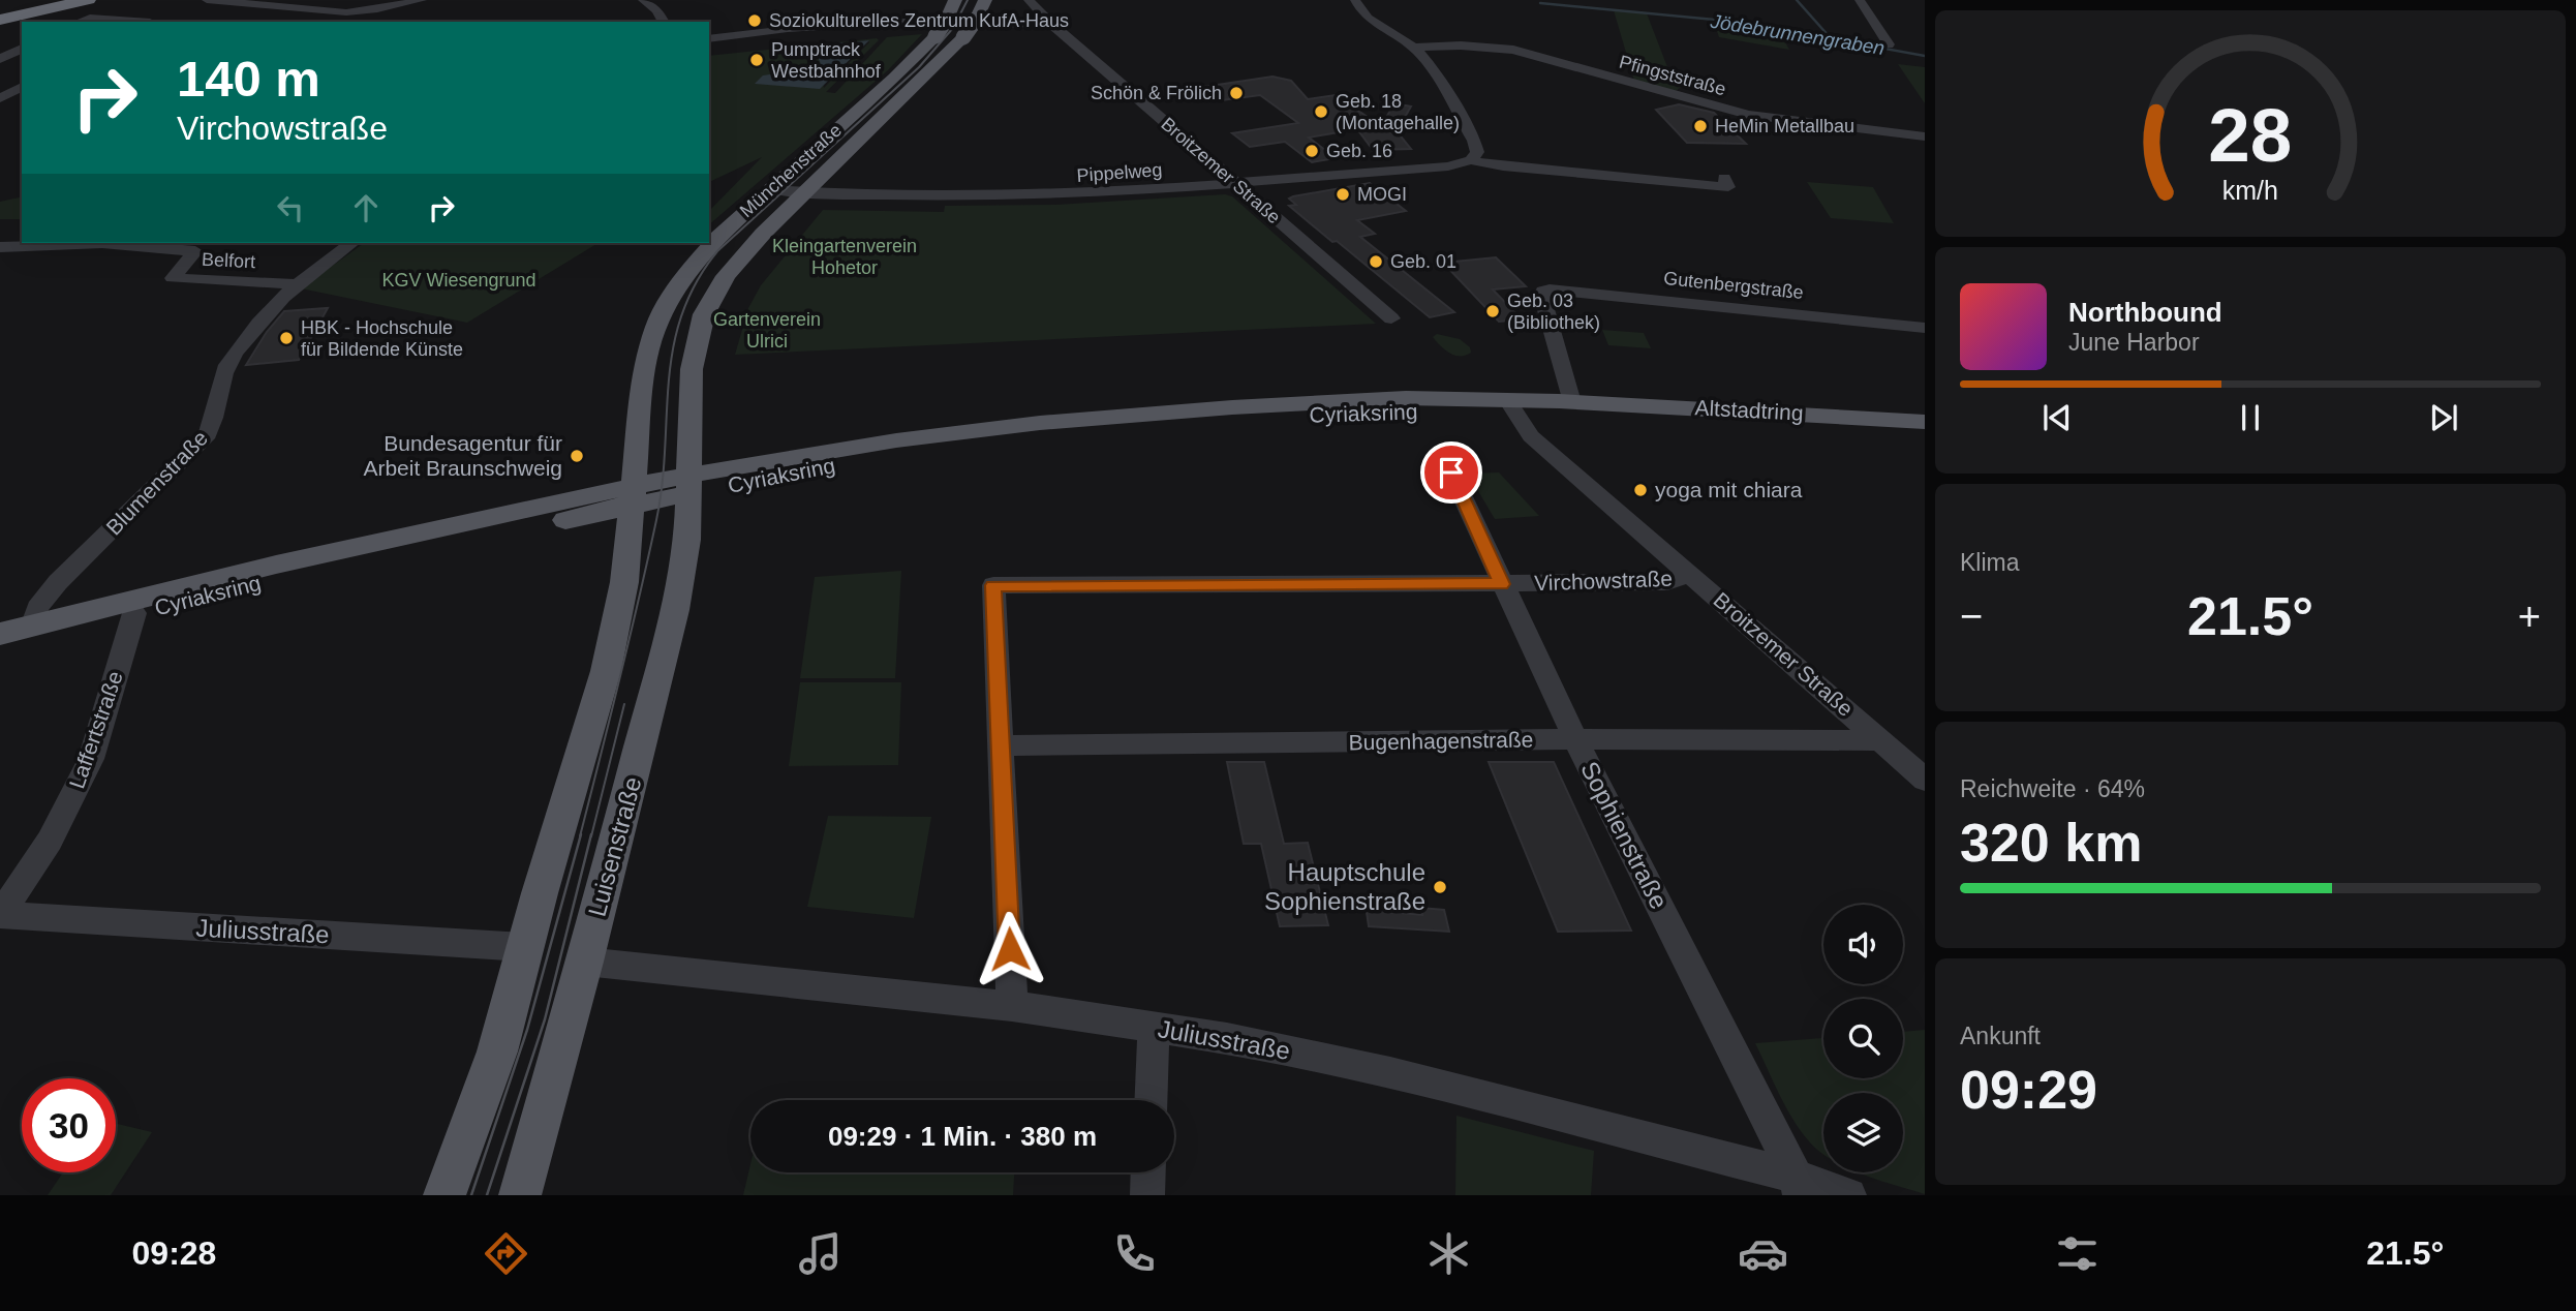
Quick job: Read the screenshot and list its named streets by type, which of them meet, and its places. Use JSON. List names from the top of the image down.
{
  "streets": {
    "main road": [
      "Münchenstraße",
      "Altstadtring",
      "Cyriaksring",
      "Luisenstraße"
    ],
    "street": [
      "Pfingststraße",
      "Broitzemer Straße",
      "Pippelweg",
      "Belfort",
      "Gutenbergstraße",
      "Blumenstraße",
      "Virchowstraße",
      "Laffertstraße",
      "Bugenhagenstraße",
      "Sophienstraße",
      "Juliusstraße"
    ]
  },
  "crossings": [
    ["Münchenstraße", "Pippelweg"],
    ["Münchenstraße", "Cyriaksring"],
    ["Münchenstraße", "Luisenstraße"],
    ["Broitzemer Straße", "Pippelweg"],
    ["Broitzemer Straße", "Cyriaksring"],
    ["Broitzemer Straße", "Virchowstraße"],
    ["Broitzemer Straße", "Bugenhagenstraße"],
    ["Belfort", "Blumenstraße"],
    ["Gutenbergstraße", "Altstadtring"],
    ["Gutenbergstraße", "Cyriaksring"],
    ["Altstadtring", "Cyriaksring"],
    ["Cyriaksring", "Blumenstraße"],
    ["Cyriaksring", "Laffertstraße"],
    ["Cyriaksring", "Luisenstraße"],
    ["Virchowstraße", "Bugenhagenstraße"],
    ["Virchowstraße", "Sophienstraße"],
    ["Laffertstraße", "Juliusstraße"],
    ["Bugenhagenstraße", "Sophienstraße"],
    ["Sophienstraße", "Juliusstraße"],
    ["Luisenstraße", "Juliusstraße"]
  ],
  "water": ["Jödebrunnengraben"],
  "parks": ["Kleingartenverein Hohetor", "KGV Wiesengrund", "Gartenverein Ulrici"],
  "places": [
    "Soziokulturelles Zentrum KufA-Haus",
    "Pumptrack Westbahnhof",
    "Schön & Frölich",
    "Geb. 18 (Montagehalle)",
    "HeMin Metallbau",
    "Geb. 16",
    "MOGI",
    "Geb. 01",
    "Geb. 03 (Bibliothek)",
    "HBK - Hochschule für Bildende Künste",
    "Bundesagentur für Arbeit Braunschweig",
    "yoga mit chiara",
    "Hauptschule Sophienstraße"
  ],
  "page": {
    "turn": ["140 m", "Virchowstraße"],
    "song": ["Northbound", "June Harbor"],
    "tile": [
      "Klima",
      ["Reichweite · 64%", "320 km"],
      ["Ankunft", "09:29"]
    ],
    "heat": ["−", "21.5°", "+"],
    "limit": "30",
    "trip": "09:29 · 1 Min. · 380 m",
    "tabs": ["09:28", "21.5°"],
    "gauge": ["28", "km/h"]
  }
}
